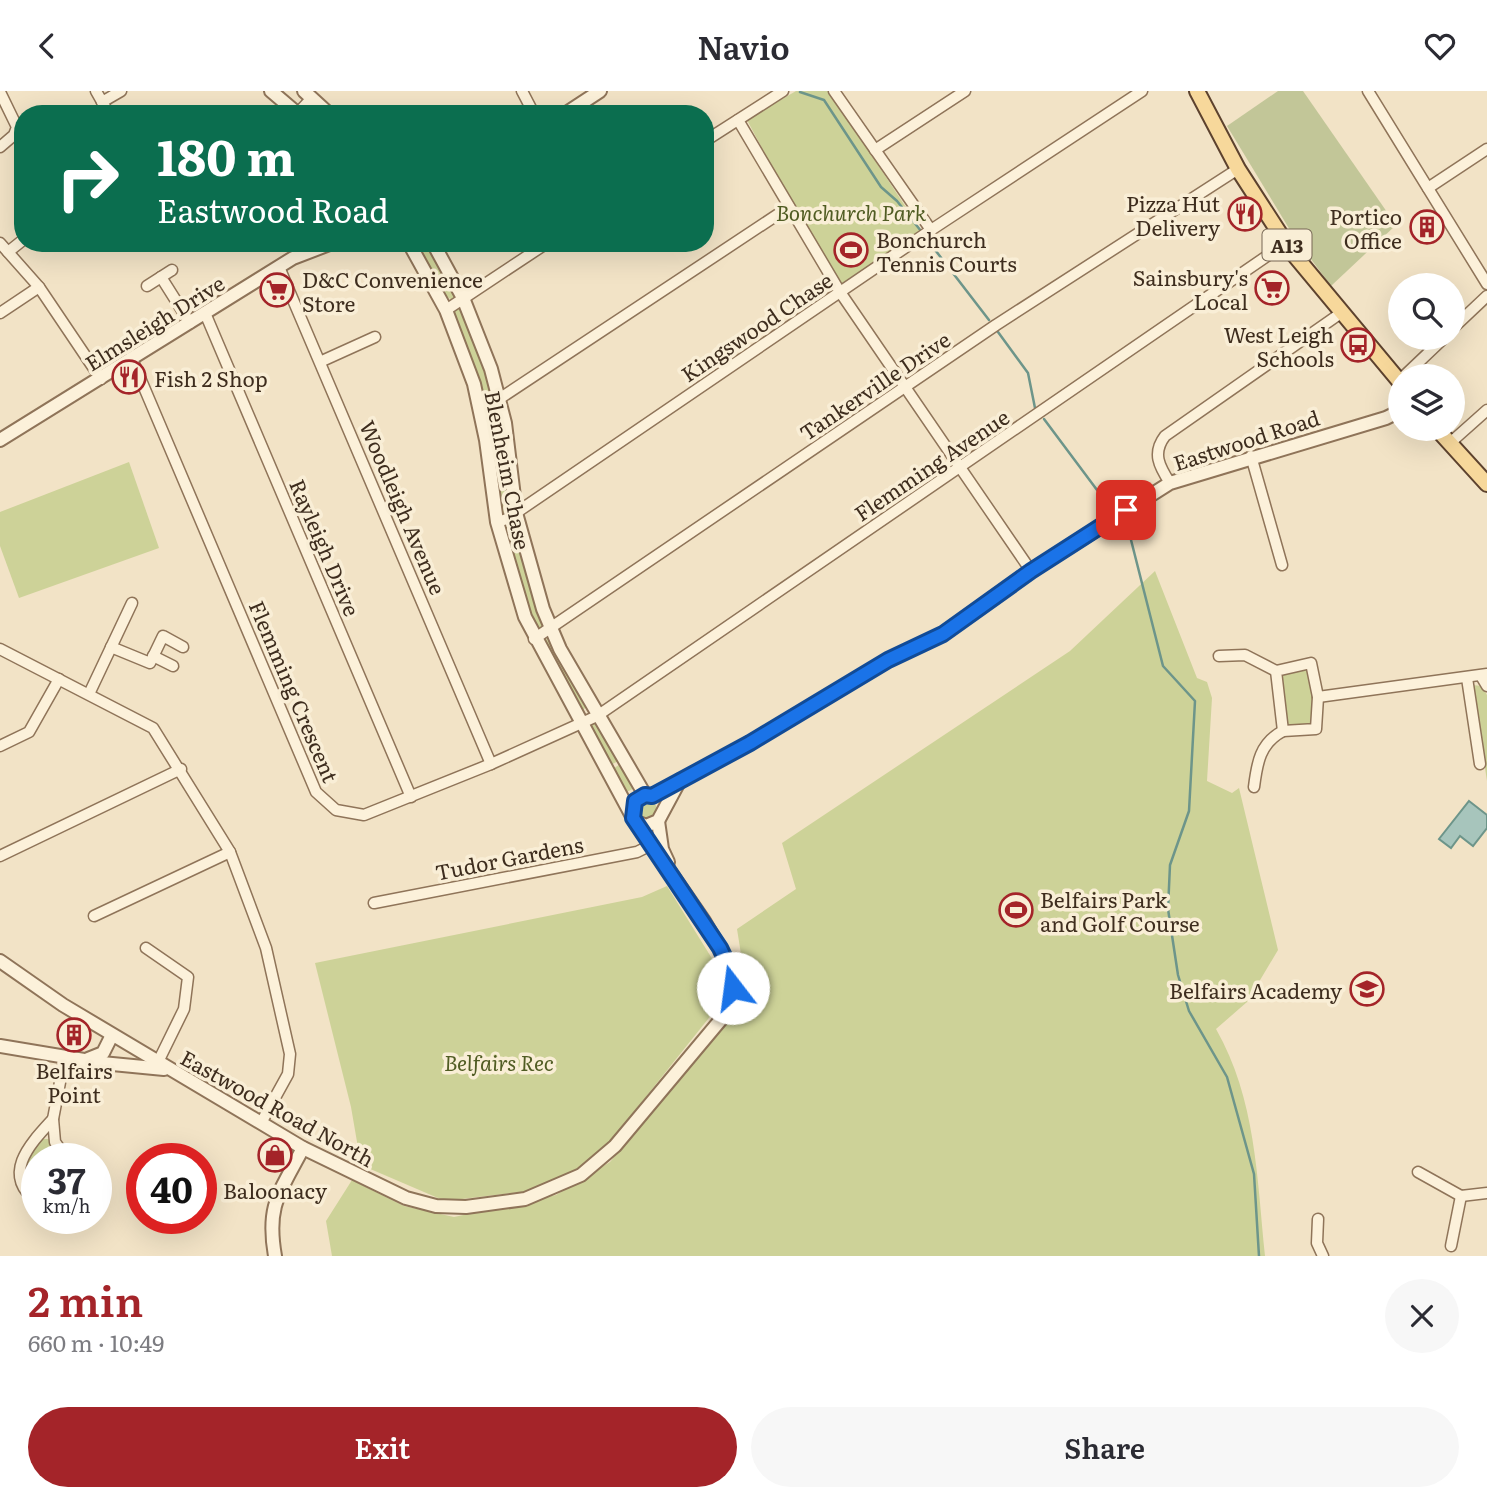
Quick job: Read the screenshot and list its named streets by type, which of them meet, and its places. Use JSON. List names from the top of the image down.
{
  "streets": {
    "main road": ["A13"],
    "street": [
      "Elmsleigh Drive",
      "Kingswood Chase",
      "Tankerville Drive",
      "Eastwood Road",
      "Flemming Avenue",
      "Blenheim Chase",
      "Woodleigh Avenue",
      "Rayleigh Drive",
      "Flemming Crescent",
      "Tudor Gardens",
      "Eastwood Road North"
    ]
  },
  "crossings": [
    ["A13", "Tankerville Drive"],
    ["A13", "Flemming Avenue"],
    ["Elmsleigh Drive", "Woodleigh Avenue"],
    ["Elmsleigh Drive", "Rayleigh Drive"],
    ["Elmsleigh Drive", "Flemming Crescent"],
    ["Kingswood Chase", "Blenheim Chase"],
    ["Tankerville Drive", "Blenheim Chase"],
    ["Eastwood Road", "Blenheim Chase"],
    ["Flemming Avenue", "Blenheim Chase"],
    ["Flemming Avenue", "Flemming Crescent"],
    ["Blenheim Chase", "Flemming Crescent"],
    ["Woodleigh Avenue", "Flemming Crescent"],
    ["Rayleigh Drive", "Flemming Crescent"]
  ],
  "parks": ["Bonchurch Park", "Belfairs Rec"],
  "places": {
    "restaurant": ["Pizza Hut Delivery", "Fish 2 Shop"],
    "building": ["Portico Office", "Belfairs Point"],
    "sports": ["Bonchurch Tennis Courts", "Belfairs Park and Golf Course"],
    "supermarket": ["Sainsbury's Local", "D&C Convenience Store"],
    "bus stop": ["West Leigh Schools"],
    "school or university": ["Belfairs Academy"],
    "shop": ["Baloonacy"]
  },
  "page": {
    "header": "Navio",
    "turn": ["180 m", "Eastwood Road"],
    "speed": "37 km/h",
    "limit": "40",
    "heading": ["2 min", "660 m · 10:49"],
    "buttons": ["Exit", "Share"]
  }
}
